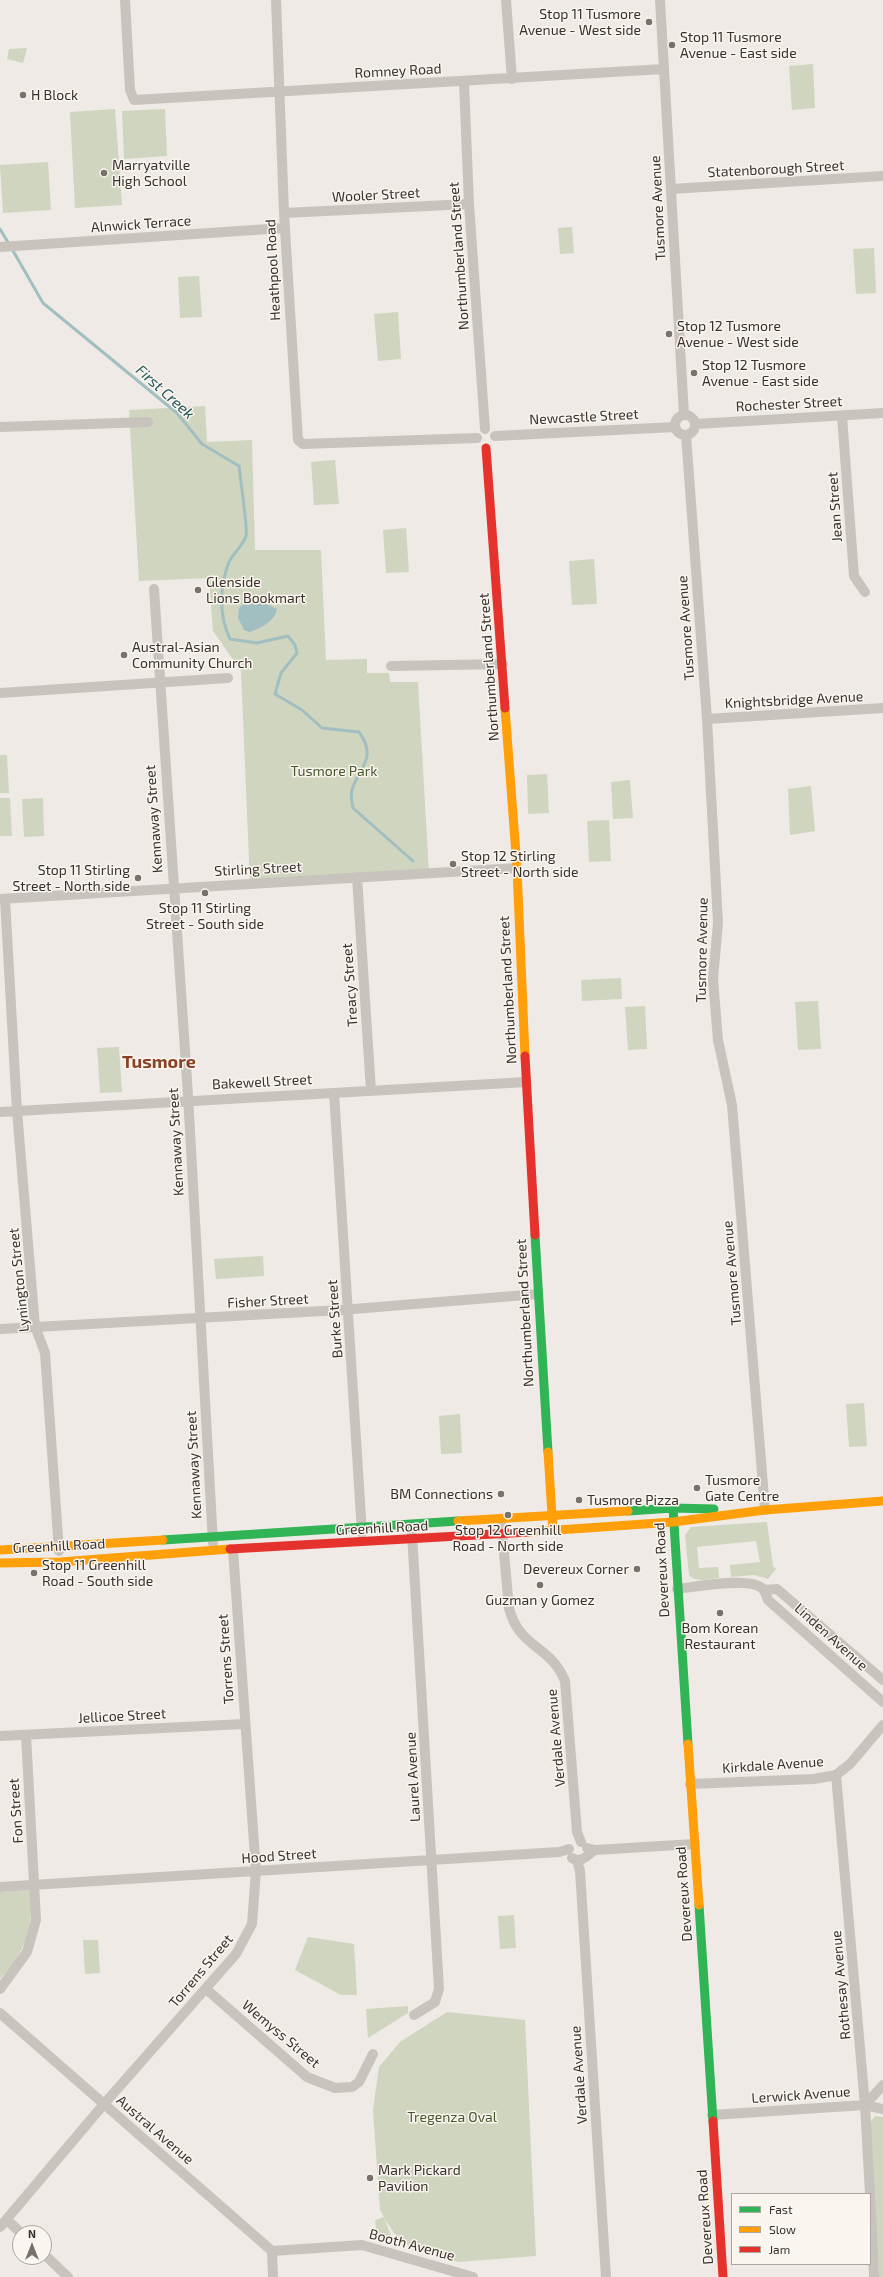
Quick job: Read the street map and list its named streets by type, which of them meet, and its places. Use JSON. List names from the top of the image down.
{
  "streets": {
    "street": [
      "Romney Road",
      "Statenborough Street",
      "Wooler Street",
      "Tusmore Avenue",
      "Alnwick Terrace",
      "Northumberland Street",
      "Heathpool Road",
      "Rochester Street",
      "Newcastle Street",
      "Jean Street",
      "Knightsbridge Avenue",
      "Kennaway Street",
      "Stirling Street",
      "Treacy Street",
      "Bakewell Street",
      "Lynington Street",
      "Fisher Street",
      "Burke Street",
      "Greenhill Road",
      "Devereux Road",
      "Linden Avenue",
      "Torrens Street",
      "Jellicoe Street",
      "Verdale Avenue",
      "Kirkdale Avenue",
      "Laurel Avenue",
      "Fon Street",
      "Hood Street",
      "Rothesay Avenue",
      "Wemyss Street",
      "Lerwick Avenue",
      "Austral Avenue",
      "Booth Avenue"
    ]
  },
  "crossings": [
    ["Romney Road", "Tusmore Avenue"],
    ["Romney Road", "Northumberland Street"],
    ["Romney Road", "Heathpool Road"],
    ["Statenborough Street", "Tusmore Avenue"],
    ["Wooler Street", "Northumberland Street"],
    ["Wooler Street", "Heathpool Road"],
    ["Tusmore Avenue", "Rochester Street"],
    ["Tusmore Avenue", "Newcastle Street"],
    ["Tusmore Avenue", "Knightsbridge Avenue"],
    ["Tusmore Avenue", "Greenhill Road"],
    ["Alnwick Terrace", "Heathpool Road"],
    ["Northumberland Street", "Heathpool Road"],
    ["Northumberland Street", "Newcastle Street"],
    ["Northumberland Street", "Stirling Street"],
    ["Northumberland Street", "Bakewell Street"],
    ["Northumberland Street", "Fisher Street"],
    ["Northumberland Street", "Greenhill Road"],
    ["Heathpool Road", "Newcastle Street"],
    ["Rochester Street", "Newcastle Street"],
    ["Rochester Street", "Jean Street"],
    ["Kennaway Street", "Stirling Street"],
    ["Kennaway Street", "Bakewell Street"],
    ["Kennaway Street", "Fisher Street"],
    ["Kennaway Street", "Greenhill Road"],
    ["Stirling Street", "Treacy Street"],
    ["Stirling Street", "Lynington Street"],
    ["Treacy Street", "Bakewell Street"],
    ["Bakewell Street", "Lynington Street"],
    ["Bakewell Street", "Burke Street"],
    ["Lynington Street", "Fisher Street"],
    ["Lynington Street", "Greenhill Road"],
    ["Fisher Street", "Burke Street"],
    ["Burke Street", "Greenhill Road"],
    ["Greenhill Road", "Devereux Road"],
    ["Greenhill Road", "Torrens Street"],
    ["Greenhill Road", "Verdale Avenue"],
    ["Greenhill Road", "Laurel Avenue"],
    ["Devereux Road", "Linden Avenue"],
    ["Devereux Road", "Kirkdale Avenue"],
    ["Devereux Road", "Hood Street"],
    ["Devereux Road", "Lerwick Avenue"],
    ["Torrens Street", "Jellicoe Street"],
    ["Torrens Street", "Hood Street"],
    ["Torrens Street", "Wemyss Street"],
    ["Torrens Street", "Austral Avenue"],
    ["Jellicoe Street", "Fon Street"],
    ["Verdale Avenue", "Hood Street"],
    ["Kirkdale Avenue", "Rothesay Avenue"],
    ["Laurel Avenue", "Hood Street"],
    ["Fon Street", "Hood Street"],
    ["Rothesay Avenue", "Lerwick Avenue"],
    ["Austral Avenue", "Booth Avenue"]
  ],
  "districts": ["Tusmore"],
  "water": ["First Creek"],
  "parks": ["Tusmore Park", "Tregenza Oval"],
  "places": [
    "Stop 11 Tusmore Avenue - West side",
    "Stop 11 Tusmore Avenue - East side",
    "H Block",
    "Marryatville High School",
    "Stop 12 Tusmore Avenue - West side",
    "Stop 12 Tusmore Avenue - East side",
    "Glenside Lions Bookmart",
    "Austral-Asian Community Church",
    "Stop 12 Stirling Street - North side",
    "Stop 11 Stirling Street - North side",
    "Stop 11 Stirling Street - South side",
    "Tusmore Gate Centre",
    "BM Connections",
    "Tusmore Pizza",
    "Stop 12 Greenhill Road - North side",
    "Devereux Corner",
    "Stop 11 Greenhill Road - South side",
    "Guzman y Gomez",
    "Bom Korean Restaurant",
    "Mark Pickard Pavilion"
  ],
  "legend": ["Fast", "Slow", "Jam"],
  "north": "top"
}
